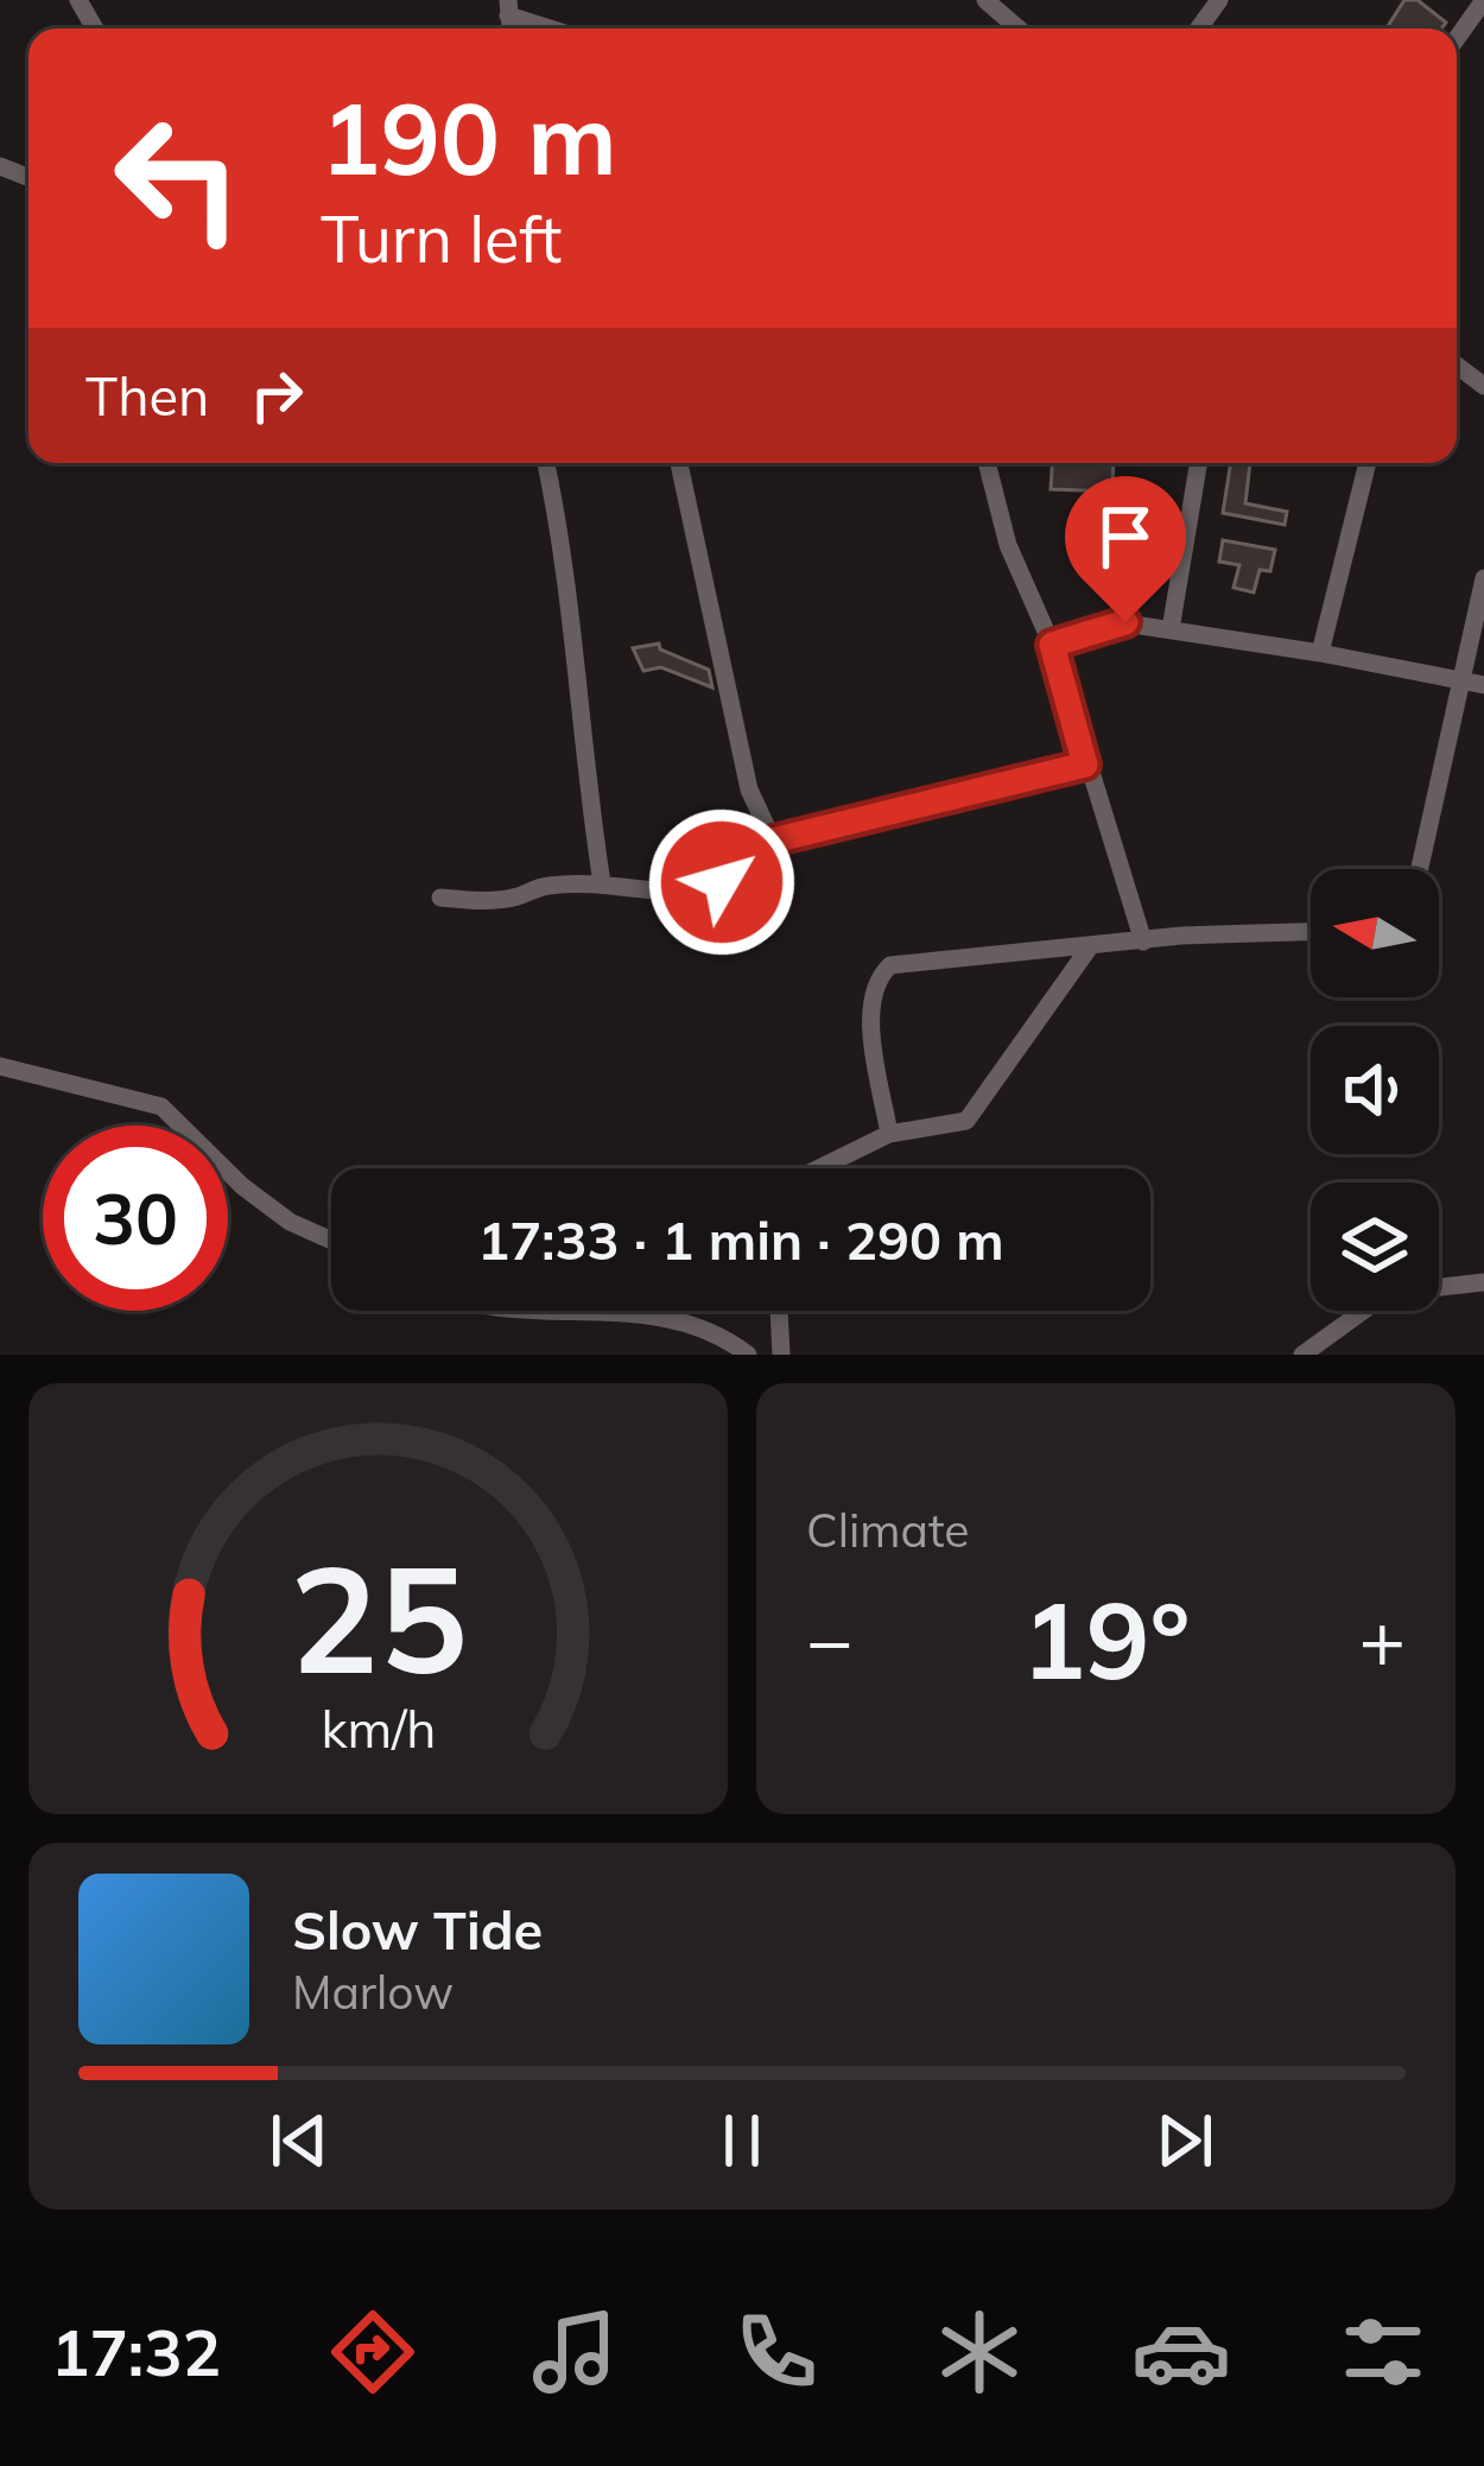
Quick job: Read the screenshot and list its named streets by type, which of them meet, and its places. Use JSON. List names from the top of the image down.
{
  "north": "left",
  "page": {
    "turn": ["190 m", "Turn left"],
    "then": "Then",
    "limit": "30",
    "trip": "17:33 · 1 min · 290 m",
    "tile": "Climate",
    "heat": ["−", "19°", "+"],
    "song": ["Slow Tide", "Marlow"],
    "tabs": "17:32",
    "gauge": ["25", "km/h"]
  }
}
